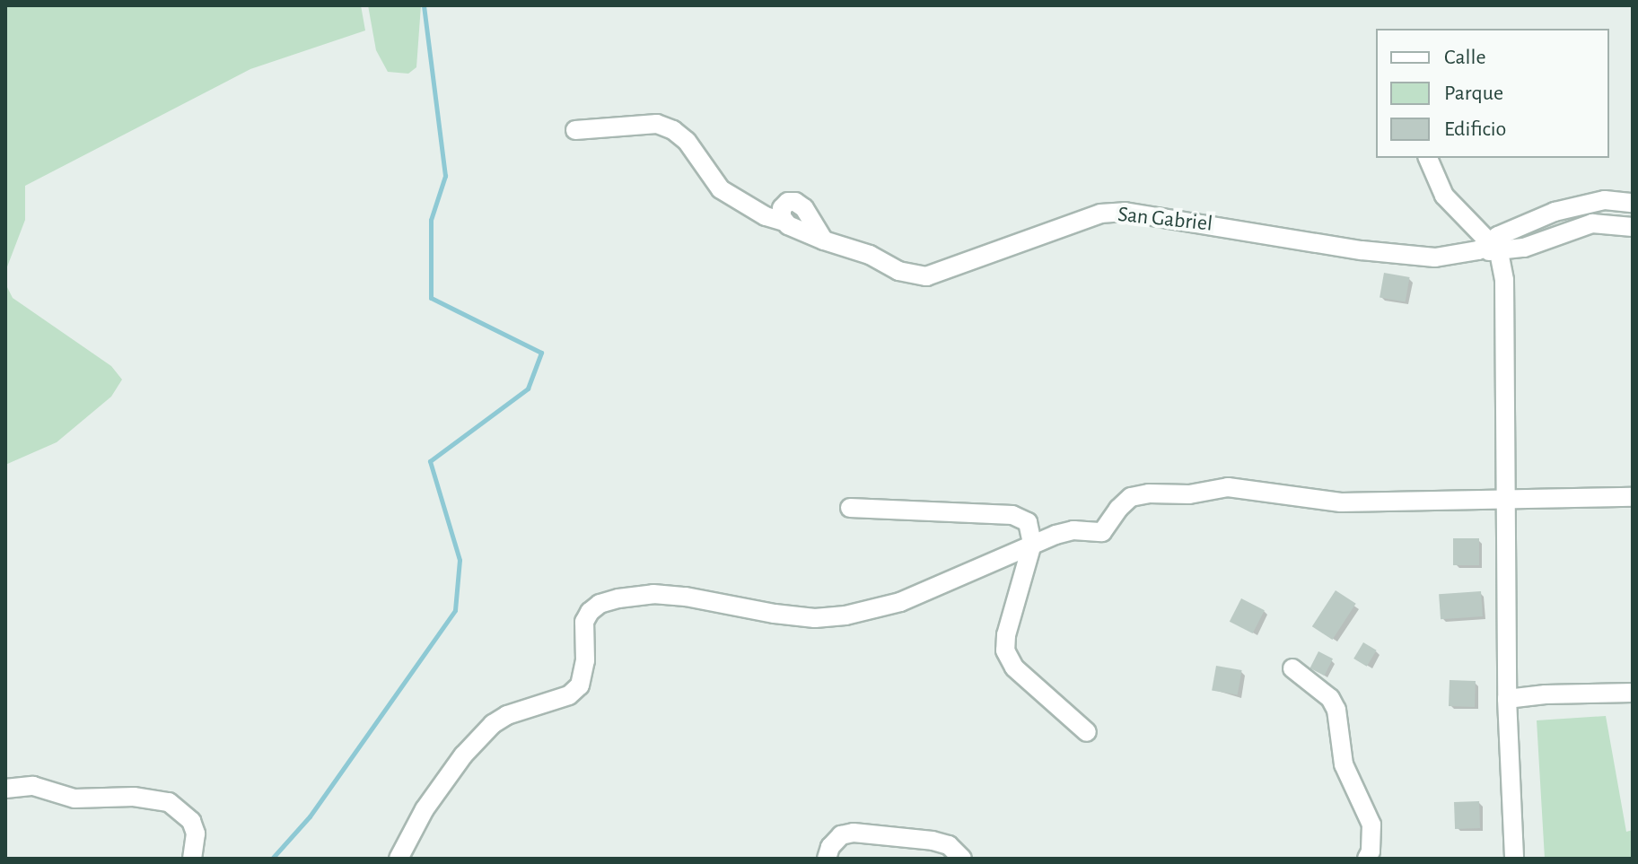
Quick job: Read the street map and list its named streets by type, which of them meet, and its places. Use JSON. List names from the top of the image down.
{
  "streets": {
    "street": ["San Gabriel"]
  },
  "legend": ["Calle", "Parque", "Edificio"]
}
